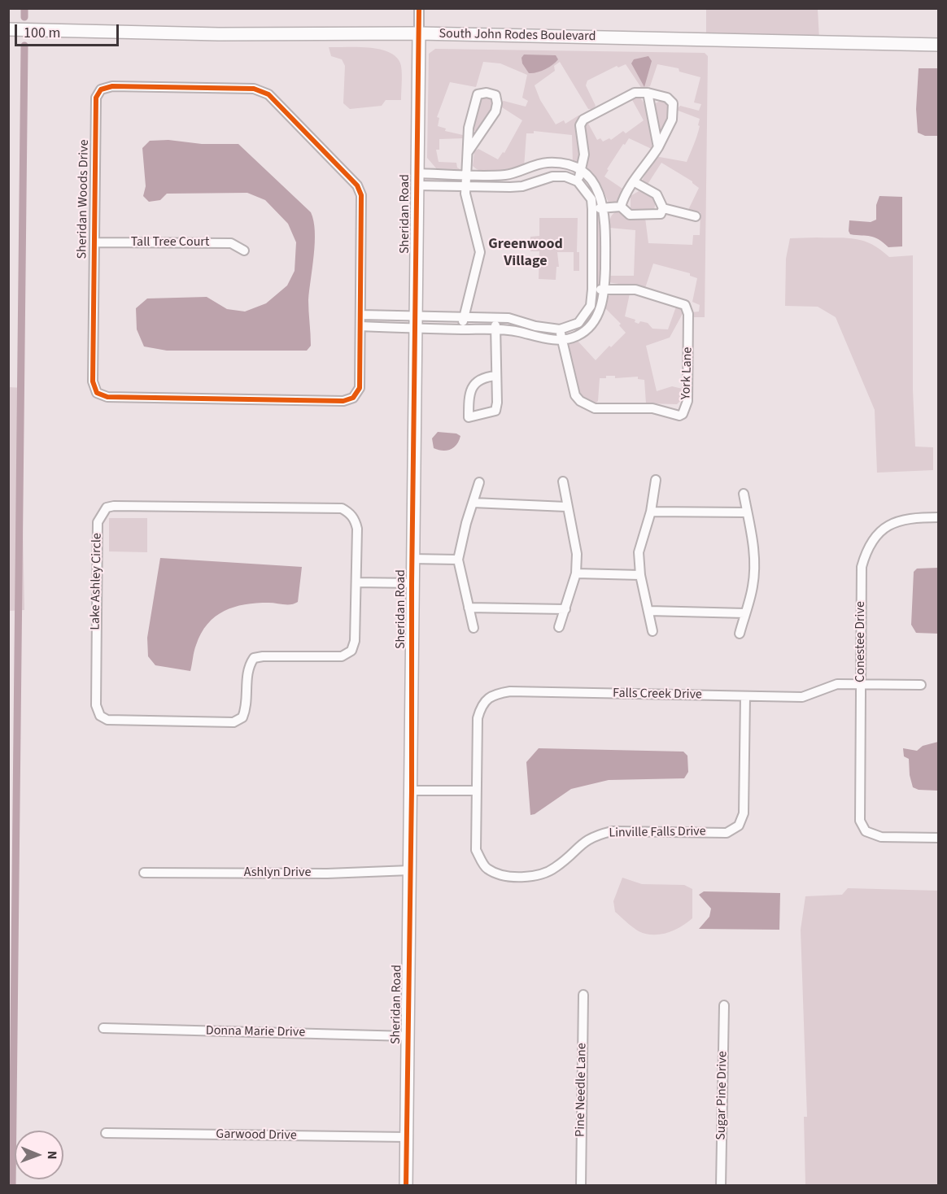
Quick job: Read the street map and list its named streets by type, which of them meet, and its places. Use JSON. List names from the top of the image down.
{
  "streets": {
    "street": [
      "South John Rodes Boulevard",
      "Sheridan Woods Drive",
      "Sheridan Road",
      "Tall Tree Court",
      "York Lane",
      "Lake Ashley Circle",
      "Conestee Drive",
      "Falls Creek Drive",
      "Linville Falls Drive",
      "Ashlyn Drive",
      "Donna Marie Drive",
      "Pine Needle Lane",
      "Sugar Pine Drive",
      "Garwood Drive"
    ]
  },
  "crossings": [
    ["South John Rodes Boulevard", "Sheridan Road"],
    ["Sheridan Woods Drive", "Tall Tree Court"],
    ["Sheridan Road", "Ashlyn Drive"],
    ["Sheridan Road", "Donna Marie Drive"],
    ["Sheridan Road", "Garwood Drive"],
    ["Conestee Drive", "Falls Creek Drive"],
    ["Falls Creek Drive", "Linville Falls Drive"]
  ],
  "districts": ["Greenwood Village"],
  "scale_bar": "100 m",
  "north": "right"
}
